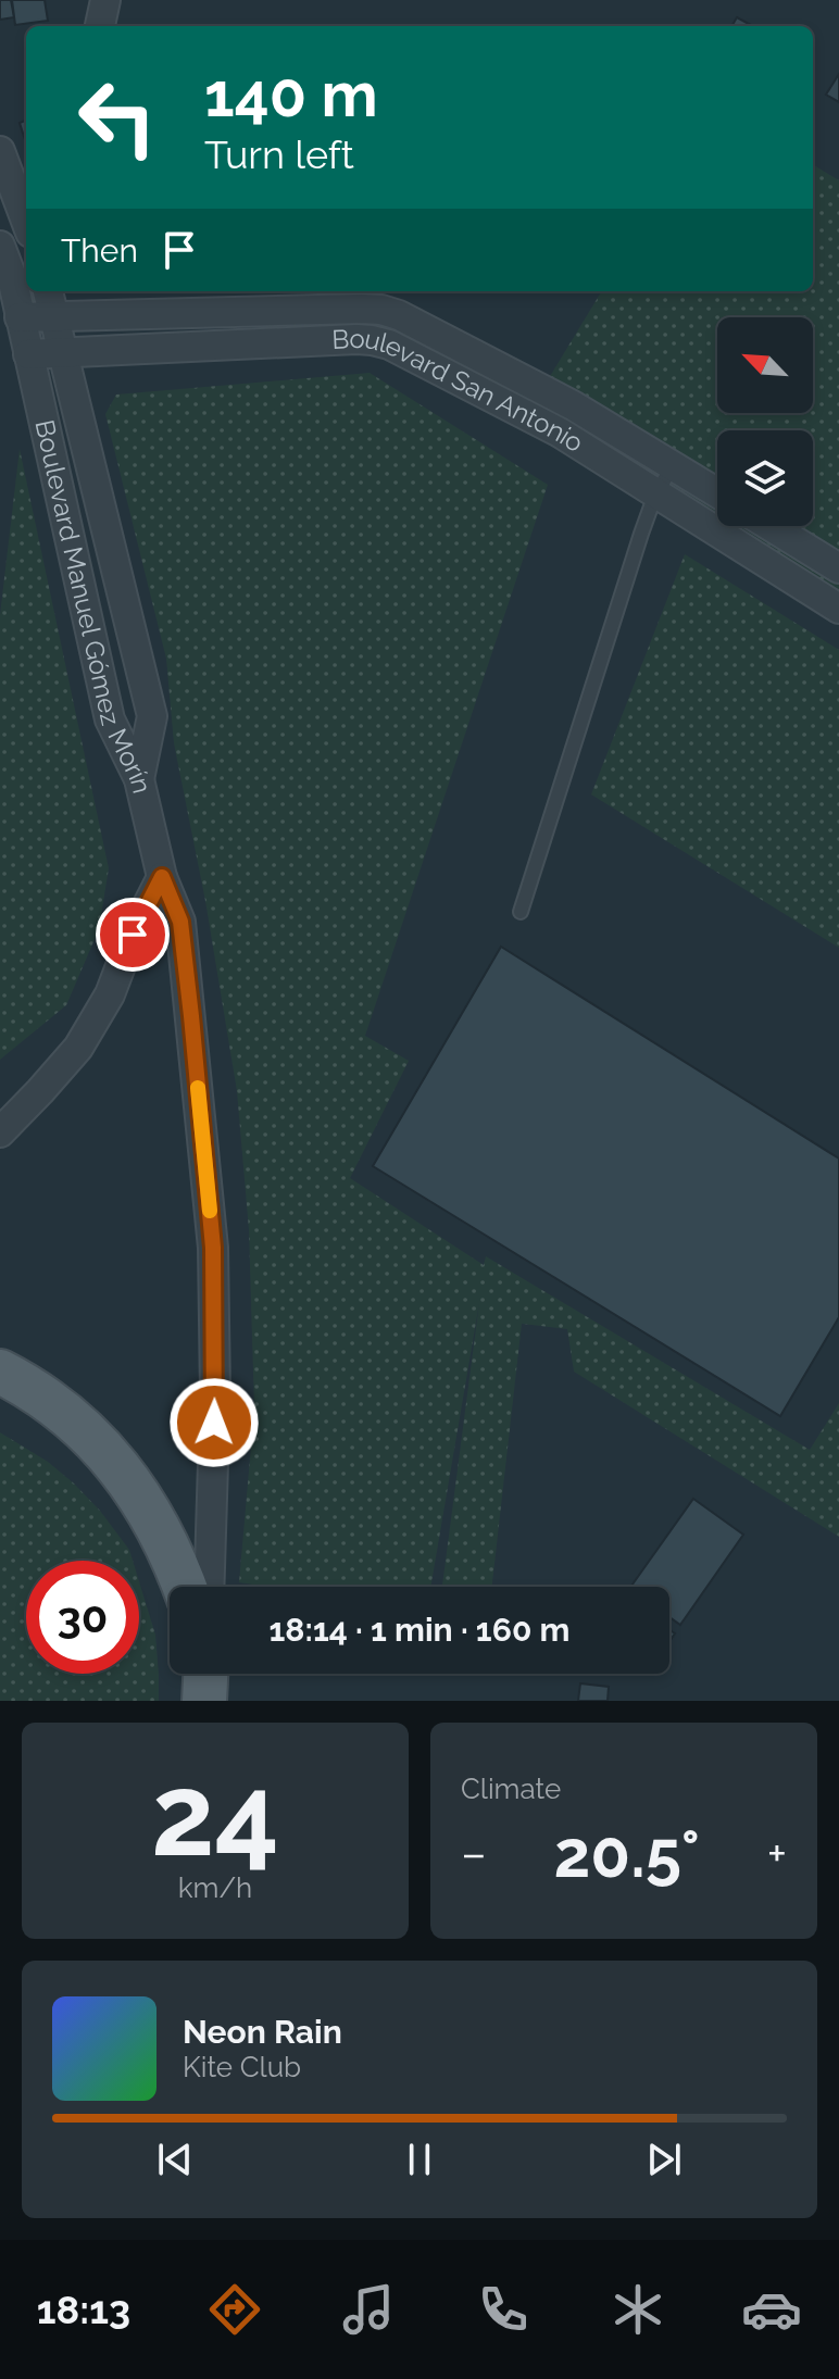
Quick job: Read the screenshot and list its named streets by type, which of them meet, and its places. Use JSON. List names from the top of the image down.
{
  "streets": {
    "street": ["Boulevard San Antonio", "Boulevard Manuel Gómez Morín"]
  },
  "crossings": [
    ["Boulevard San Antonio", "Boulevard Manuel Gómez Morín"]
  ],
  "north": "top left",
  "page": {
    "turn": ["140 m", "Turn left"],
    "then": "Then",
    "limit": "30",
    "trip": "18:14 · 1 min · 160 m",
    "tile": [
      ["24", "km/h"],
      "Climate"
    ],
    "heat": ["−", "20.5°", "+"],
    "song": ["Neon Rain", "Kite Club"],
    "tabs": "18:13"
  }
}
